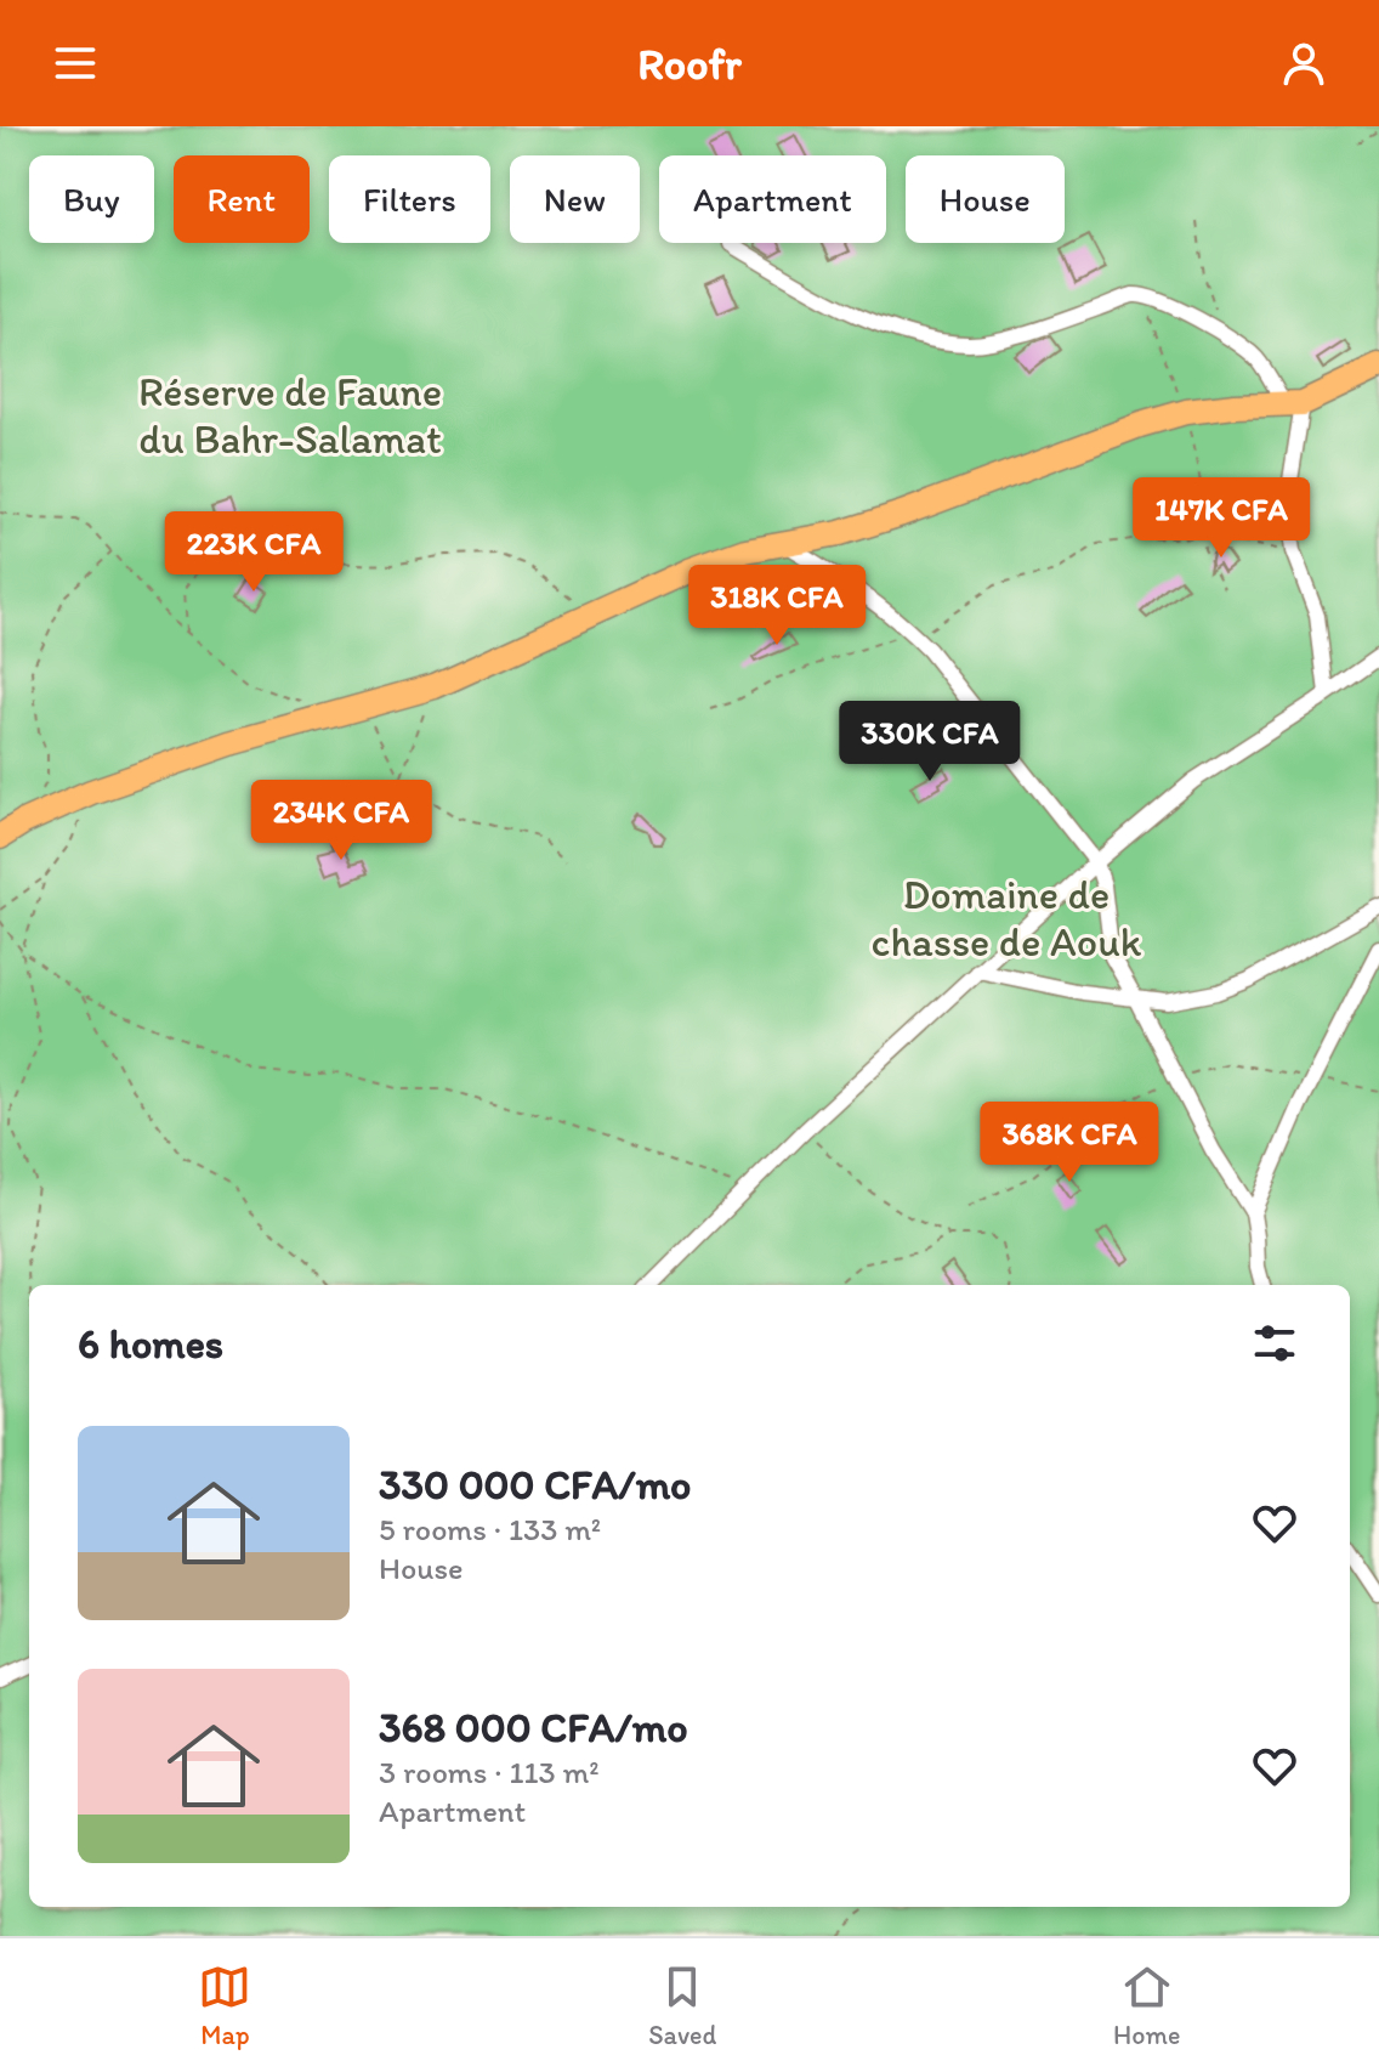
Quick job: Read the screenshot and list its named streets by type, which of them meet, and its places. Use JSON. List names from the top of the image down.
{
  "parks": ["Réserve de Faune du Bahr-Salamat", "Domaine de chasse de Aouk"],
  "page": {
    "header": "Roofr",
    "chip": [
      "Buy",
      "Rent",
      "Filters",
      "New",
      "Apartment",
      "House"
    ],
    "price": [
      "147K CFA",
      "223K CFA",
      "318K CFA",
      "330K CFA",
      "234K CFA",
      "368K CFA"
    ],
    "heading": "6 homes",
    "list": [
      {
        "name": "330 000 CFA/mo",
        "note": "5 rooms · 133 m² · House"
      },
      {
        "name": "368 000 CFA/mo",
        "note": "3 rooms · 113 m² · Apartment"
      }
    ],
    "tabs": ["Map", "Saved", "Home"]
  }
}
